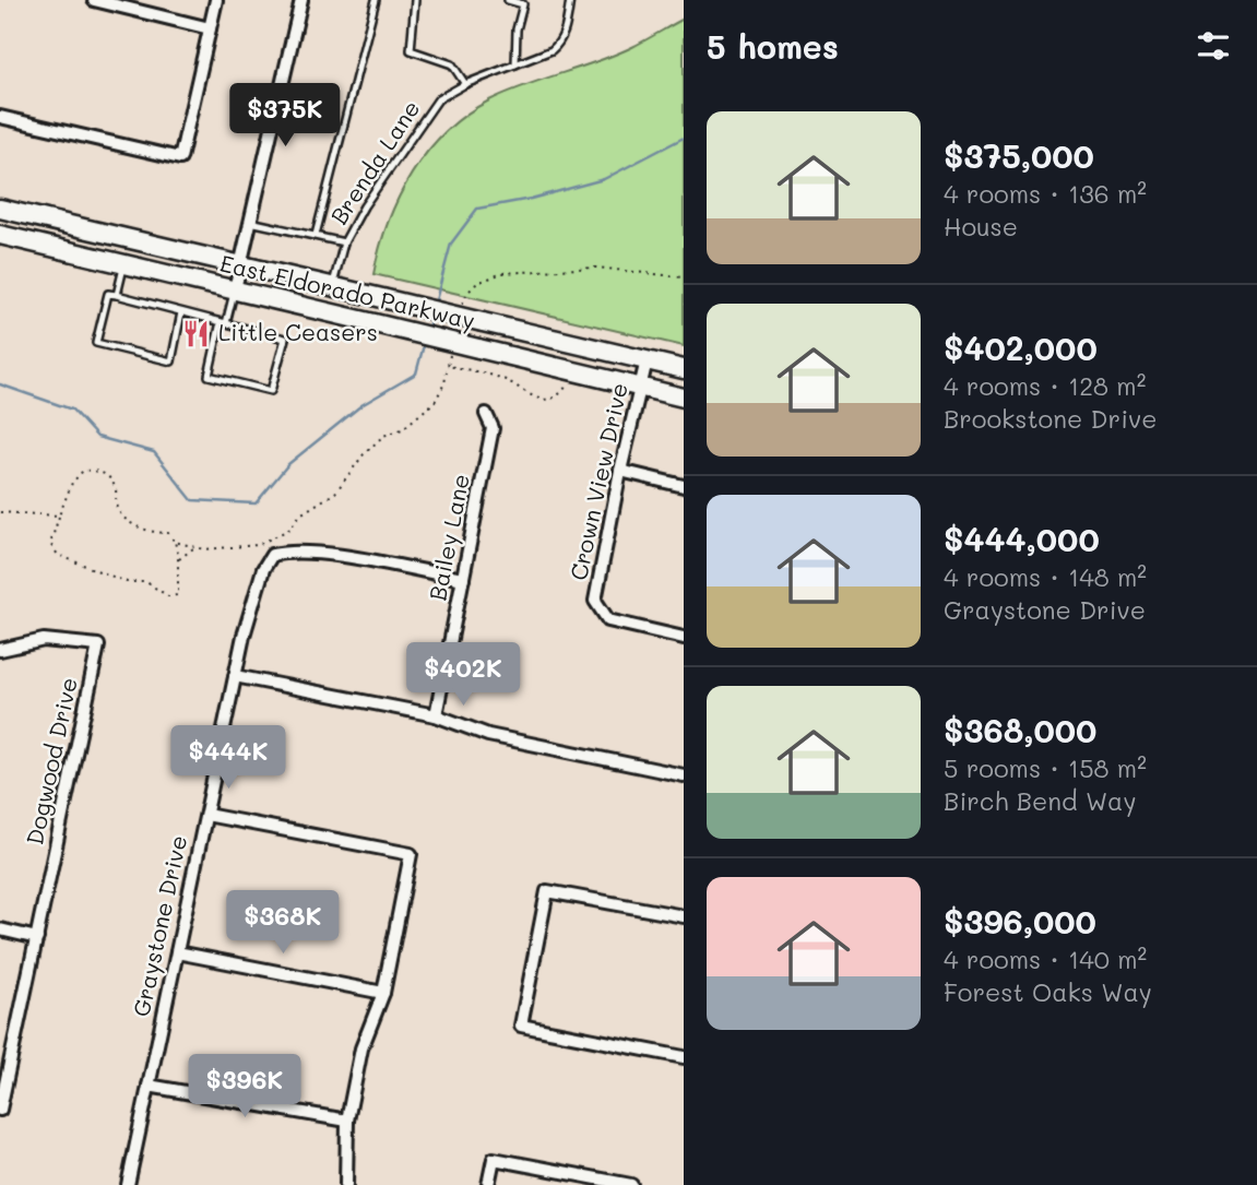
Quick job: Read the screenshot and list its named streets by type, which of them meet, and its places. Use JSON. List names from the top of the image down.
{
  "streets": {
    "main road": ["East Eldorado Parkway"],
    "street": [
      "Crown View Drive",
      "Bailey Lane",
      "Dogwood Drive",
      "Graystone Drive"
    ],
    "lane": ["Brenda Lane"]
  },
  "crossings": [
    ["Brenda Lane", "East Eldorado Parkway"],
    ["East Eldorado Parkway", "Crown View Drive"],
    ["Bailey Lane", "Graystone Drive"]
  ],
  "places": {
    "restaurant": ["Little Ceasers"]
  },
  "page": {
    "heading": "5 homes",
    "price": [
      "$375K",
      "$402K",
      "$444K",
      "$368K",
      "$396K"
    ],
    "list": [
      {
        "name": "$375,000",
        "note": "4 rooms · 136 m² · House"
      },
      {
        "name": "$402,000",
        "note": "4 rooms · 128 m² · Brookstone Drive"
      },
      {
        "name": "$444,000",
        "note": "4 rooms · 148 m² · Graystone Drive"
      },
      {
        "name": "$368,000",
        "note": "5 rooms · 158 m² · Birch Bend Way"
      },
      {
        "name": "$396,000",
        "note": "4 rooms · 140 m² · Forest Oaks Way"
      }
    ]
  }
}
